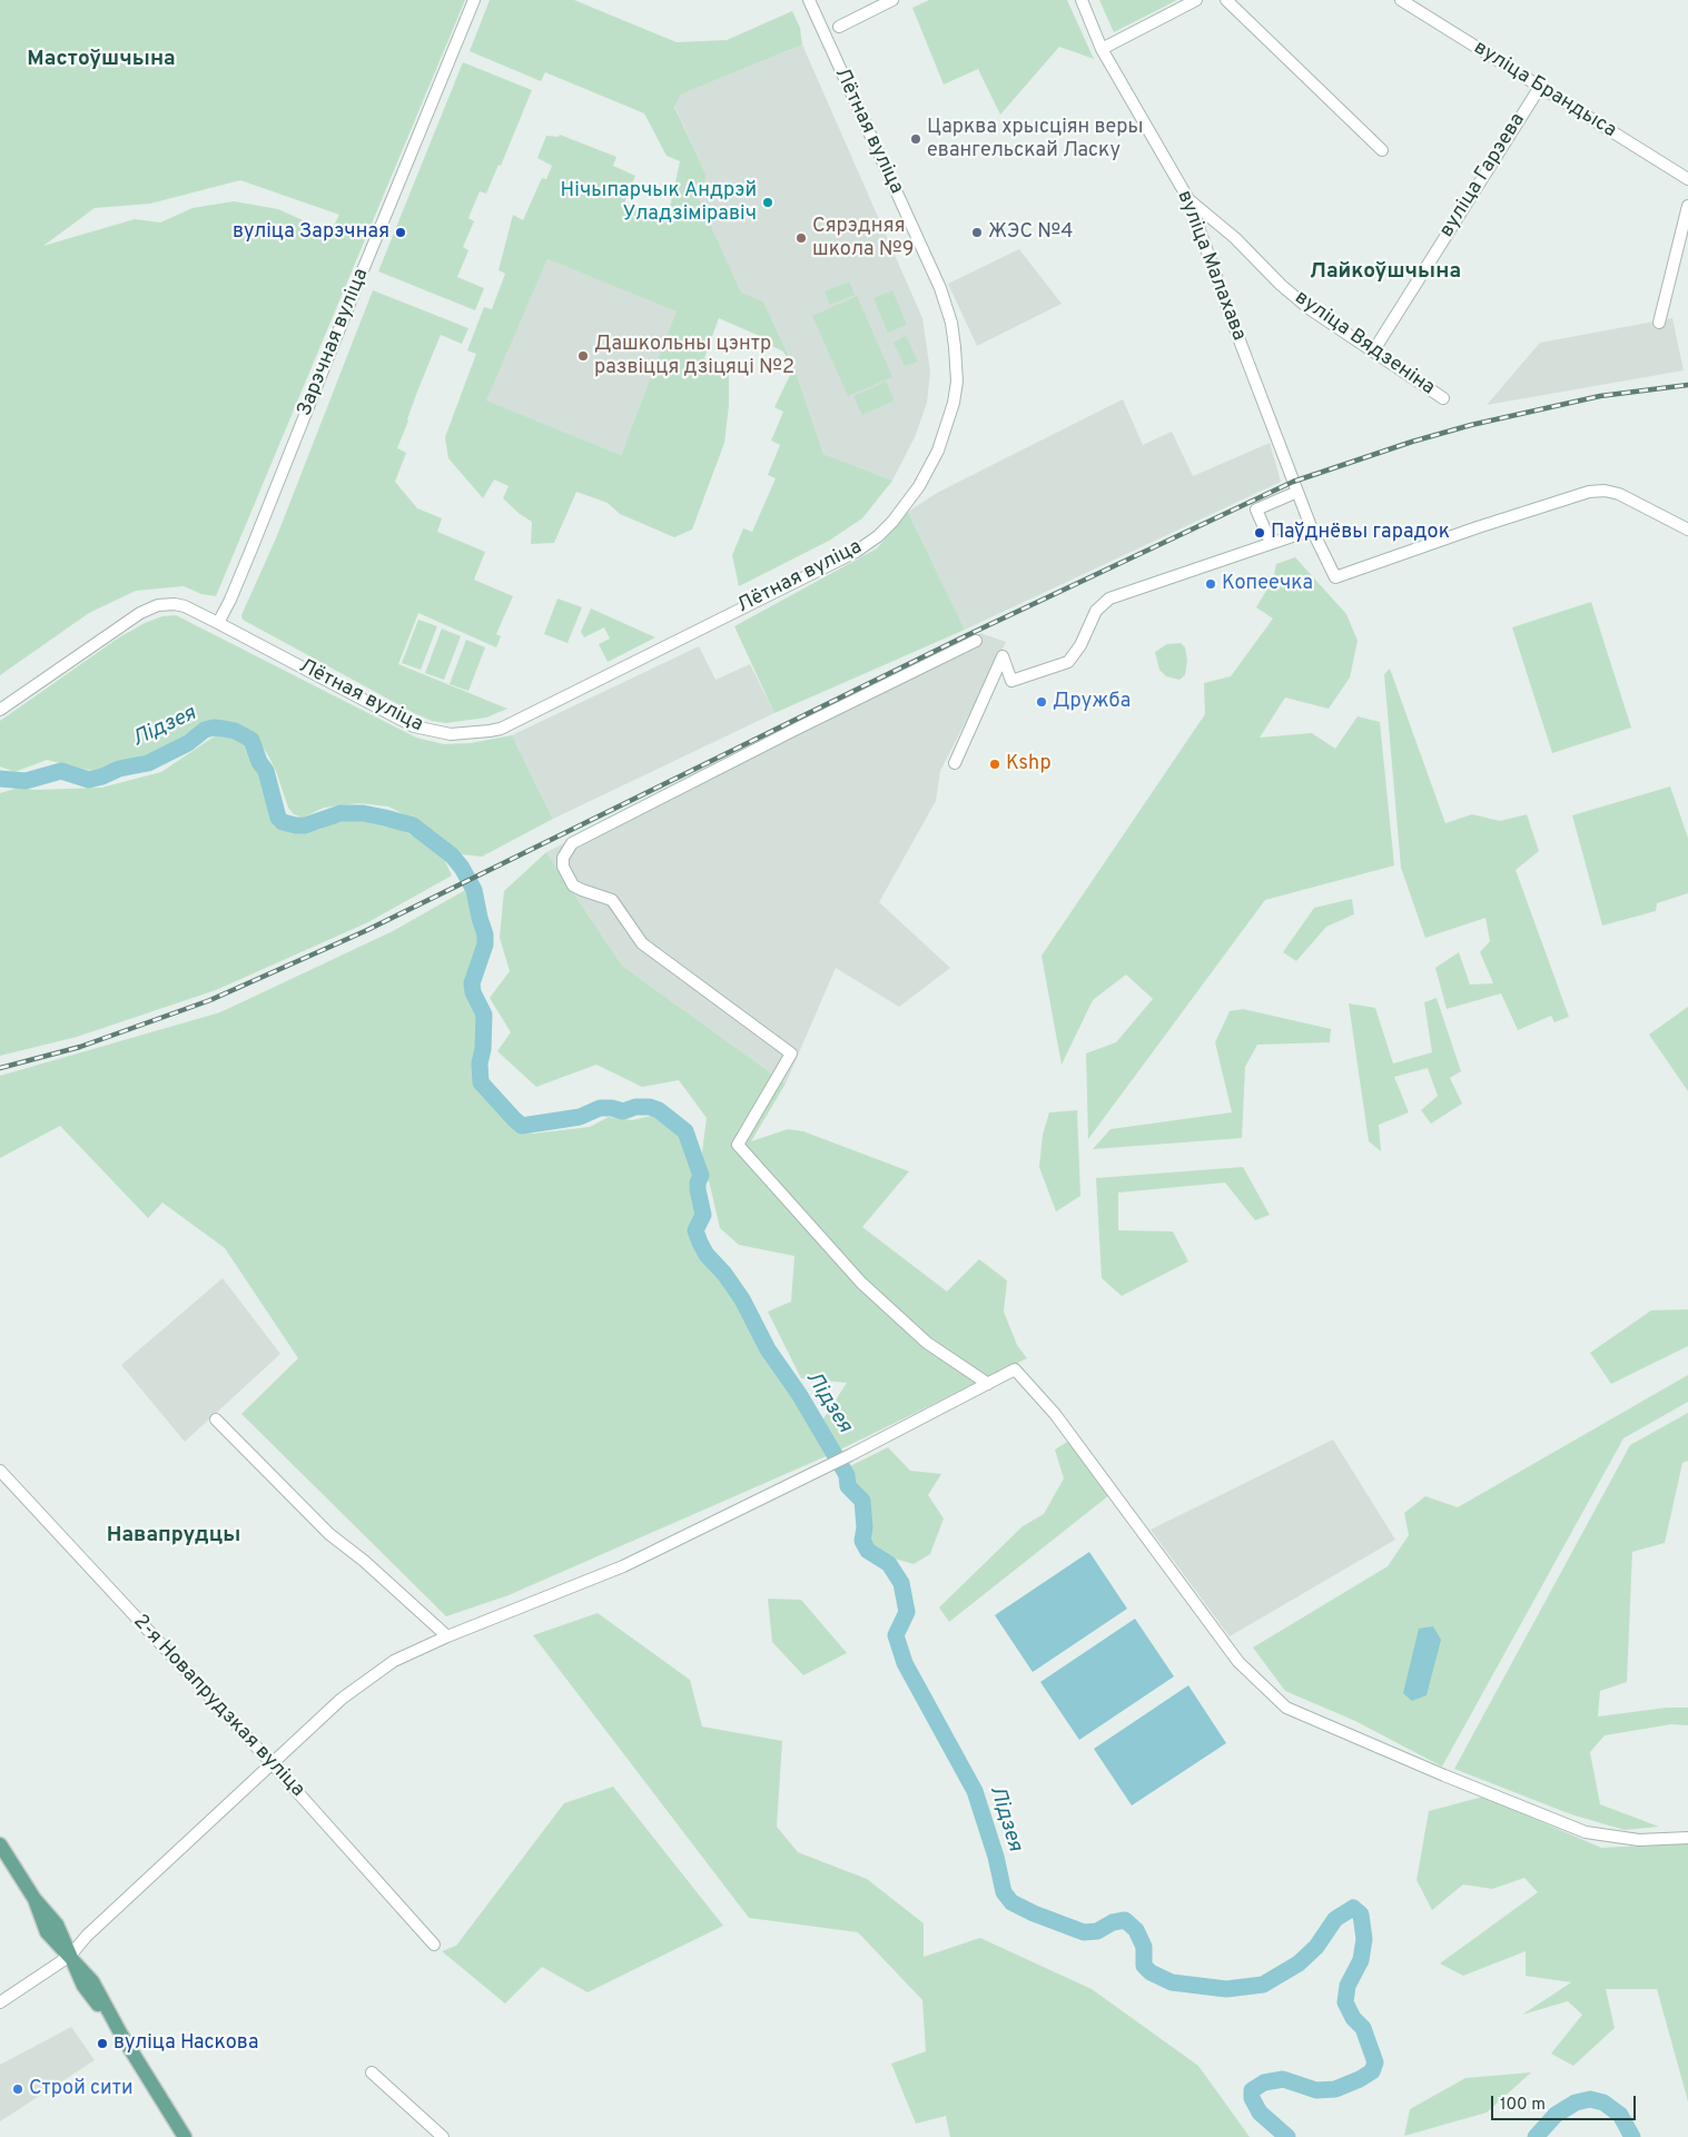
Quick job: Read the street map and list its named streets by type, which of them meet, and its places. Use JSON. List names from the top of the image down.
{
  "streets": {
    "street": [
      "вуліца Брандыса",
      "Лётная вуліца",
      "вуліца Гарэева",
      "вуліца Малахава",
      "Зарэчная вуліца",
      "вуліца Вядзеніна",
      "2-я Новапрудзкая вуліца"
    ]
  },
  "crossings": [
    ["вуліца Брандыса", "вуліца Гарэева"],
    ["Лётная вуліца", "Зарэчная вуліца"],
    ["вуліца Гарэева", "вуліца Вядзеніна"],
    ["вуліца Малахава", "вуліца Вядзеніна"]
  ],
  "districts": ["Мастоўшчына", "Лайкоўшчына", "Навапрудцы"],
  "water": ["Лідзея"],
  "places": [
    "Царква хрысціян веры евангельскай Ласку",
    "Нічыпарчык Андрэй Уладзіміравіч",
    "вуліца Зарэчная",
    "ЖЭС №4",
    "Сярэдняя школа №9",
    "Дашкольны цэнтр развіцця дзіцяці №2",
    "Паўднёвы гарадок",
    "Копеечка",
    "Дружба",
    "Kshp",
    "вуліца Наскова",
    "Строй сити"
  ],
  "scale_bar": "100 m"
}
